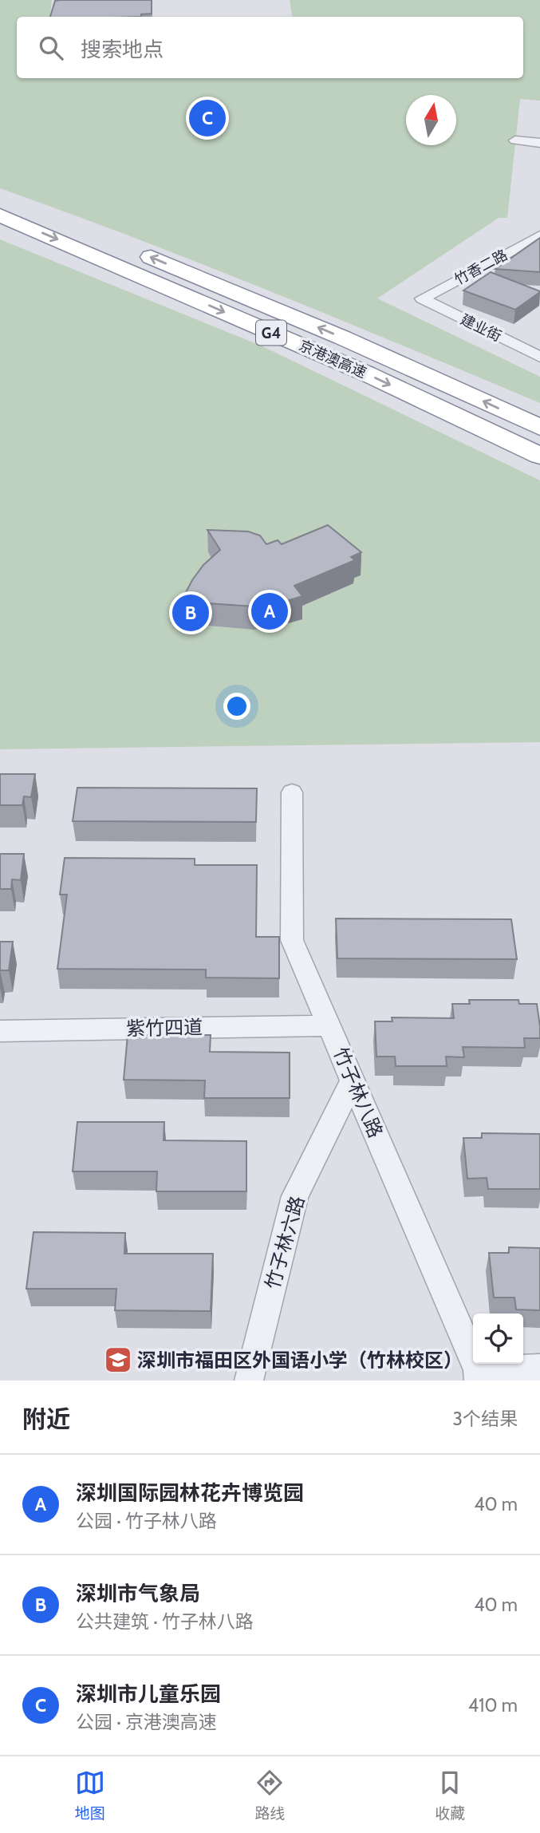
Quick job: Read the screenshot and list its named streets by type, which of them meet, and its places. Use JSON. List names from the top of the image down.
{
  "streets": {
    "highway": ["G4", "京港澳高速"],
    "street": [
      "竹香二路",
      "建业街",
      "紫竹四道",
      "竹子林八路",
      "竹子林六路"
    ]
  },
  "crossings": [
    ["竹香二路", "建业街"],
    ["紫竹四道", "竹子林八路"],
    ["竹子林八路", "竹子林六路"]
  ],
  "places": {
    "school or university": ["深圳市福田区外国语小学（竹林校区）"]
  },
  "north": "top",
  "page": {
    "search": "搜索地点",
    "pins": ["C", "A", "B"],
    "heading": ["附近", "3个结果"],
    "list": [
      {
        "mark": "A",
        "name": "深圳国际园林花卉博览园",
        "note": "公园 · 竹子林八路",
        "value": "40 m"
      },
      {
        "mark": "B",
        "name": "深圳市气象局",
        "note": "公共建筑 · 竹子林八路",
        "value": "40 m"
      },
      {
        "mark": "C",
        "name": "深圳市儿童乐园",
        "note": "公园 · 京港澳高速",
        "value": "410 m"
      }
    ],
    "nav": ["地图", "路线", "收藏"]
  }
}
